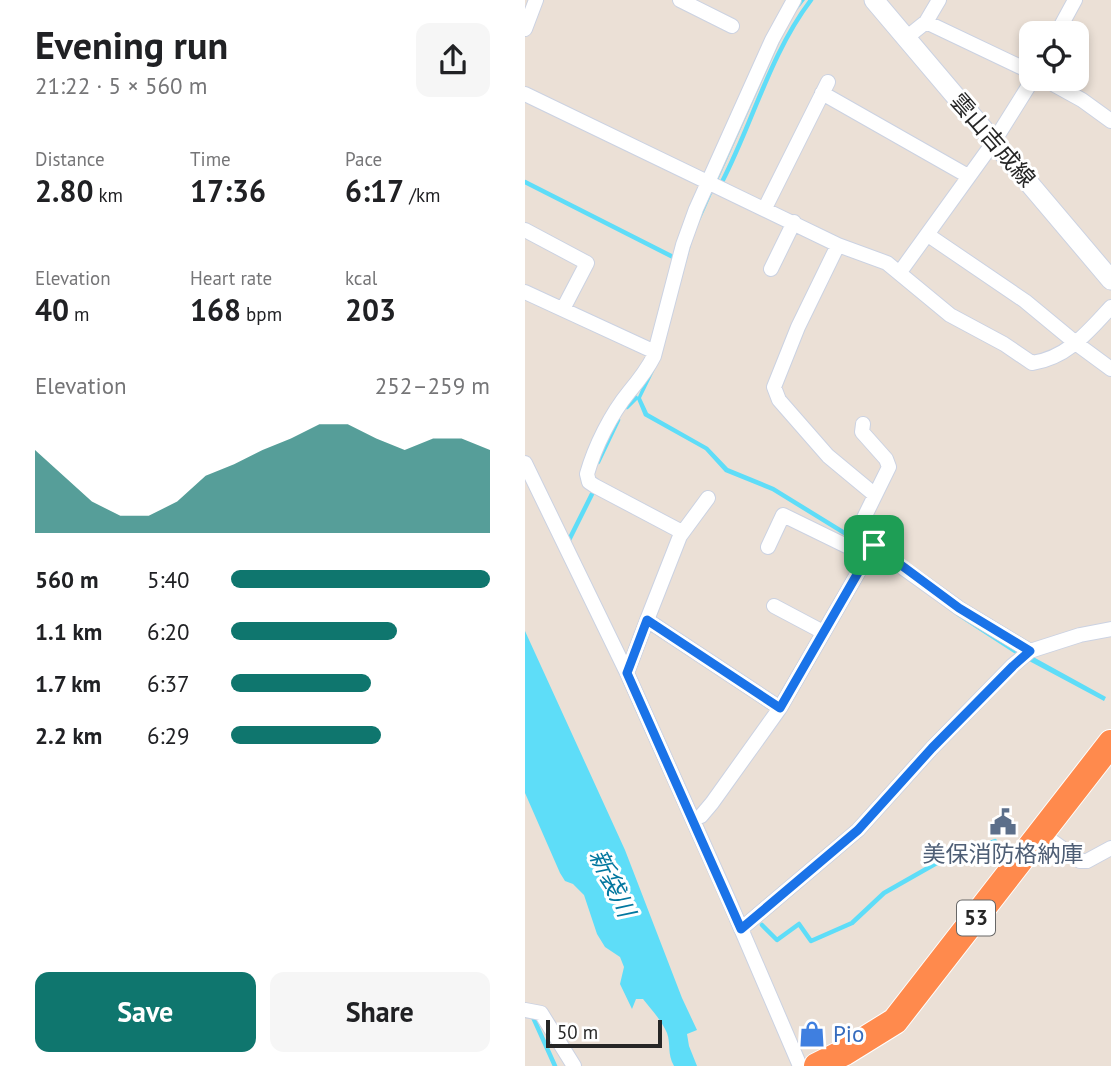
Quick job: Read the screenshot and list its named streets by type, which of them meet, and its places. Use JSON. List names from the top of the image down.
{
  "streets": {
    "highway": ["53"],
    "street": ["雲山吉成線"]
  },
  "water": ["新袋川"],
  "places": {
    "public building": ["美保消防格納庫"],
    "shop": ["Pio"]
  },
  "scale_bar": "50 m",
  "page": {
    "heading": ["Evening run", "21:22 · 5 × 560 m"],
    "stats": [
      ["Distance", "2.80 km"],
      ["Time", "17:36"],
      ["Pace", "6:17 /km"],
      ["Elevation", "40 m"],
      ["Heart rate", "168 bpm"],
      ["kcal", "203"]
    ],
    "chart": ["Elevation", "252–259 m"],
    "list": [
      {
        "name": "560 m",
        "note": "5:40"
      },
      {
        "name": "1.1 km",
        "note": "6:20"
      },
      {
        "name": "1.7 km",
        "note": "6:37"
      },
      {
        "name": "2.2 km",
        "note": "6:29"
      }
    ],
    "buttons": ["Save", "Share"],
    "scale": "50 m"
  }
}
